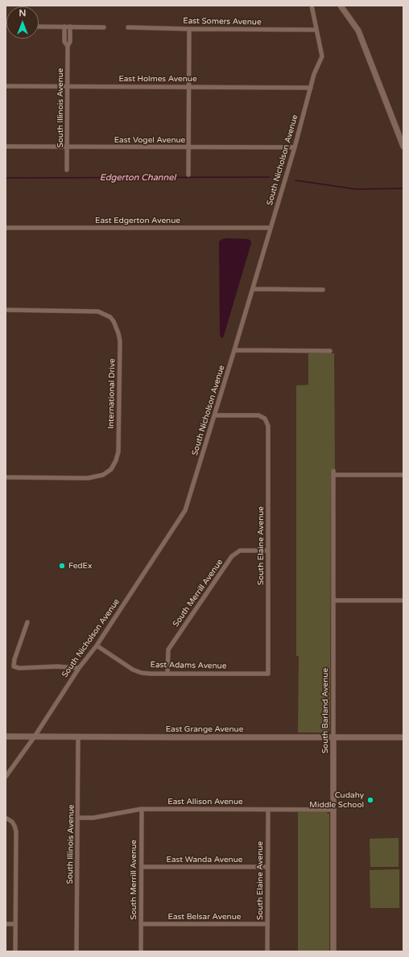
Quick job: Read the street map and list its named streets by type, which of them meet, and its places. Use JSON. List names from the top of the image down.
{
  "streets": {
    "street": [
      "East Somers Avenue",
      "East Holmes Avenue",
      "South Illinois Avenue",
      "East Vogel Avenue",
      "South Nicholson Avenue",
      "East Edgerton Avenue",
      "International Drive",
      "South Elaine Avenue",
      "South Merrill Avenue",
      "East Adams Avenue",
      "South Barland Avenue",
      "East Grange Avenue",
      "East Allison Avenue",
      "East Wanda Avenue",
      "East Belsar Avenue"
    ]
  },
  "crossings": [
    ["East Somers Avenue", "South Nicholson Avenue"],
    ["East Holmes Avenue", "South Illinois Avenue"],
    ["East Holmes Avenue", "South Nicholson Avenue"],
    ["South Illinois Avenue", "East Vogel Avenue"],
    ["South Illinois Avenue", "East Grange Avenue"],
    ["South Illinois Avenue", "East Allison Avenue"],
    ["East Vogel Avenue", "South Nicholson Avenue"],
    ["South Nicholson Avenue", "East Edgerton Avenue"],
    ["South Nicholson Avenue", "South Elaine Avenue"],
    ["South Nicholson Avenue", "East Adams Avenue"],
    ["South Nicholson Avenue", "East Grange Avenue"],
    ["South Elaine Avenue", "South Merrill Avenue"],
    ["South Elaine Avenue", "East Adams Avenue"],
    ["South Elaine Avenue", "East Allison Avenue"],
    ["South Elaine Avenue", "East Wanda Avenue"],
    ["South Elaine Avenue", "East Belsar Avenue"],
    ["South Merrill Avenue", "East Adams Avenue"],
    ["South Merrill Avenue", "East Allison Avenue"],
    ["South Merrill Avenue", "East Wanda Avenue"],
    ["South Merrill Avenue", "East Belsar Avenue"],
    ["South Barland Avenue", "East Grange Avenue"],
    ["South Barland Avenue", "East Allison Avenue"]
  ],
  "water": ["Edgerton Channel"],
  "places": ["FedEx", "Cudahy Middle School"],
  "north": "top"
}
